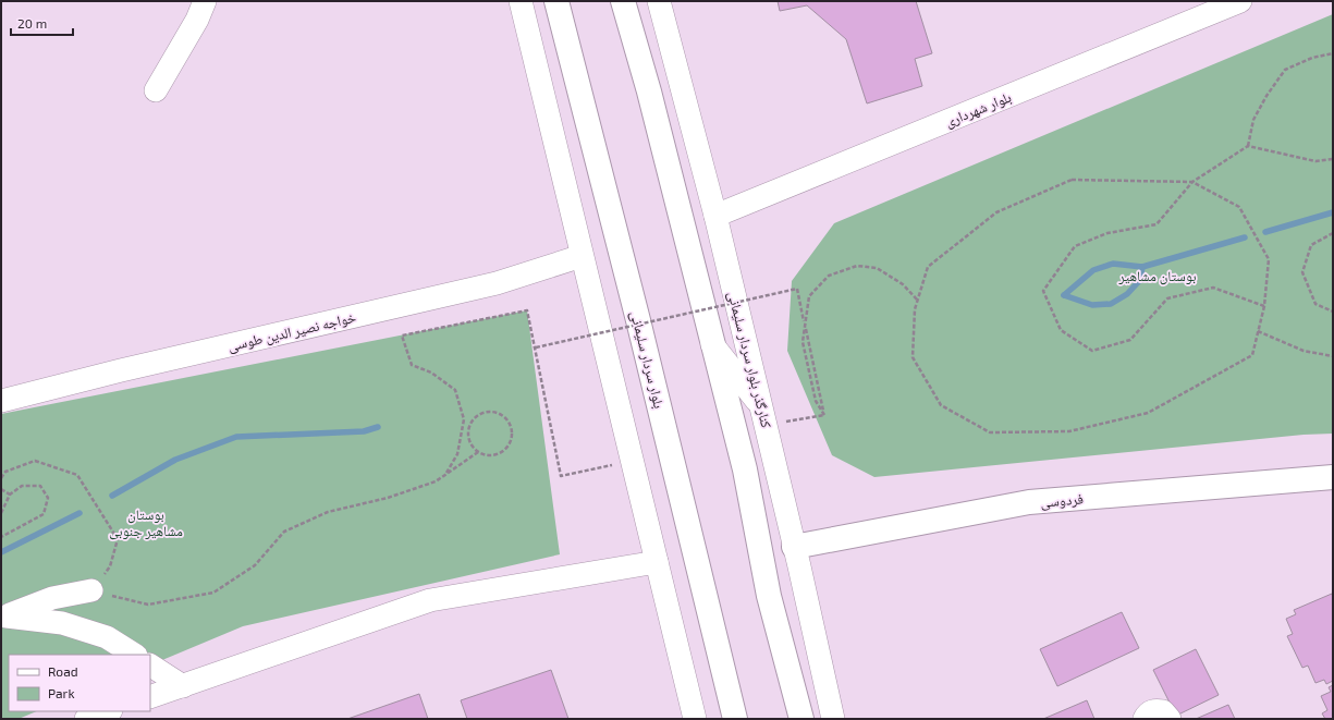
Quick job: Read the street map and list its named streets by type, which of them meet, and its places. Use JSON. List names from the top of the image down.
{
  "streets": {
    "main road": ["بلوار سردار سلیمانی", "فردوسی"],
    "street": ["بلوار شهرداری", "خواجه نصیر الدین طوسی", "کنارگذر بلوار سردار سلیمانی"]
  },
  "crossings": [
    ["بلوار شهرداری", "کنارگذر بلوار سردار سلیمانی"],
    ["کنارگذر بلوار سردار سلیمانی", "فردوسی"]
  ],
  "parks": ["بوستان مشاهیر", "بوستان مشاهیر جنوبی"],
  "legend": ["Road", "Park"],
  "scale_bar": "20 m"
}
